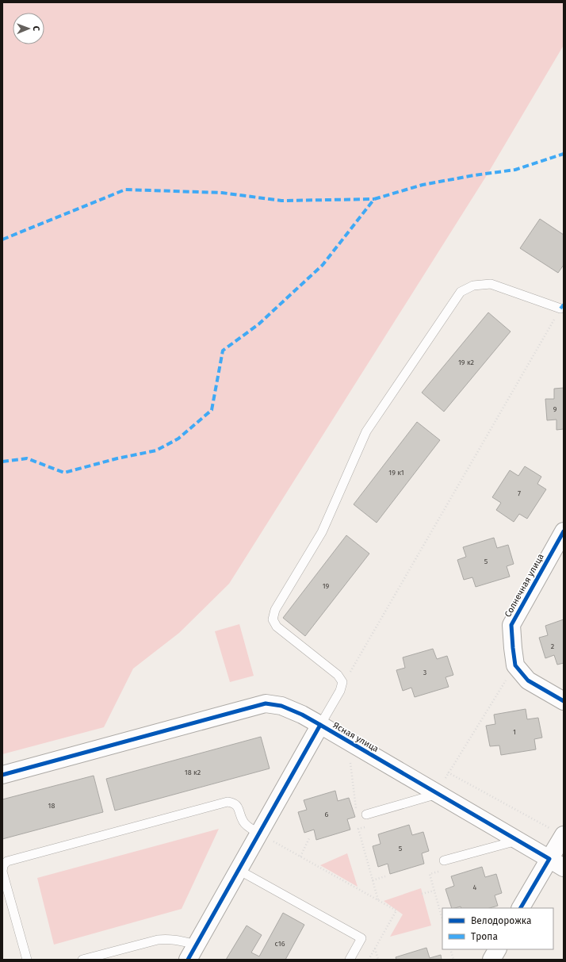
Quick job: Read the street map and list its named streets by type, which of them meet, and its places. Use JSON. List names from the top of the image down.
{
  "streets": {
    "street": ["Солнечная улица", "Ясная улица"]
  },
  "house_numbers": [
    "19 к2",
    "9",
    "19 к1",
    "7",
    "5",
    "19",
    "2",
    "3",
    "1",
    "18 к2",
    "18",
    "6",
    "5",
    "4",
    "с16"
  ],
  "legend": ["Велодорожка", "Тропа"],
  "north": "right"
}
